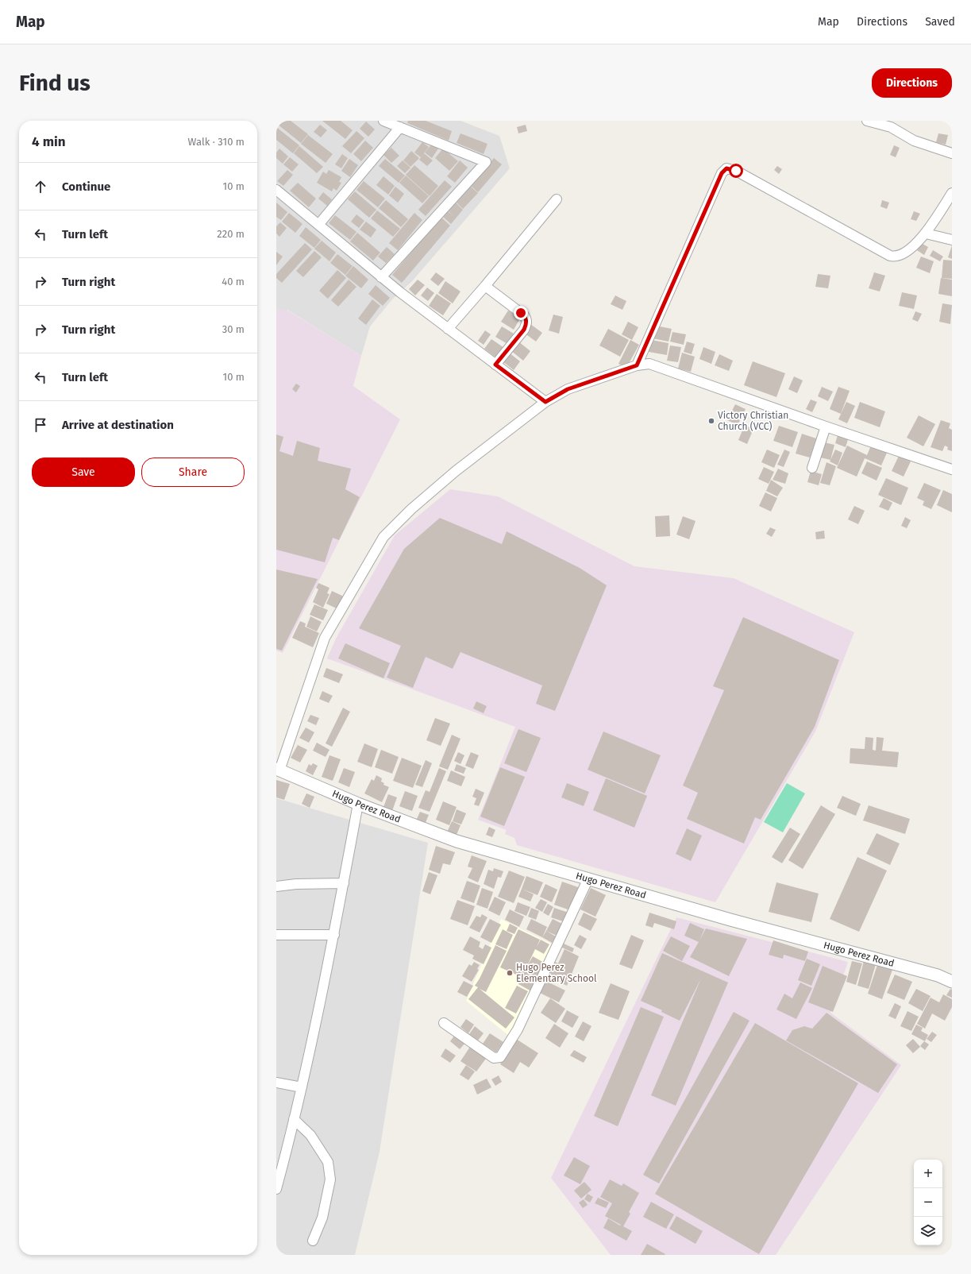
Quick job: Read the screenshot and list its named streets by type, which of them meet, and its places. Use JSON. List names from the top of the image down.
{
  "streets": {
    "street": ["Hugo Perez Road"]
  },
  "places": ["Victory Christian Church (VCC)", "Hugo Perez Elementary School"],
  "page": {
    "header": "Map",
    "nav": ["Map", "Directions", "Saved"],
    "buttons": [
      "Directions",
      ["Save", "Share"]
    ],
    "title": "Find us",
    "heading": ["4 min", "Walk · 310 m"],
    "list": [
      ["Continue", "10 m"],
      ["Turn left", "220 m"],
      ["Turn right", "40 m"],
      ["Turn right", "30 m"],
      ["Turn left", "10 m"],
      "Arrive at destination"
    ],
    "map_buttons": ["+", "−"]
  }
}
